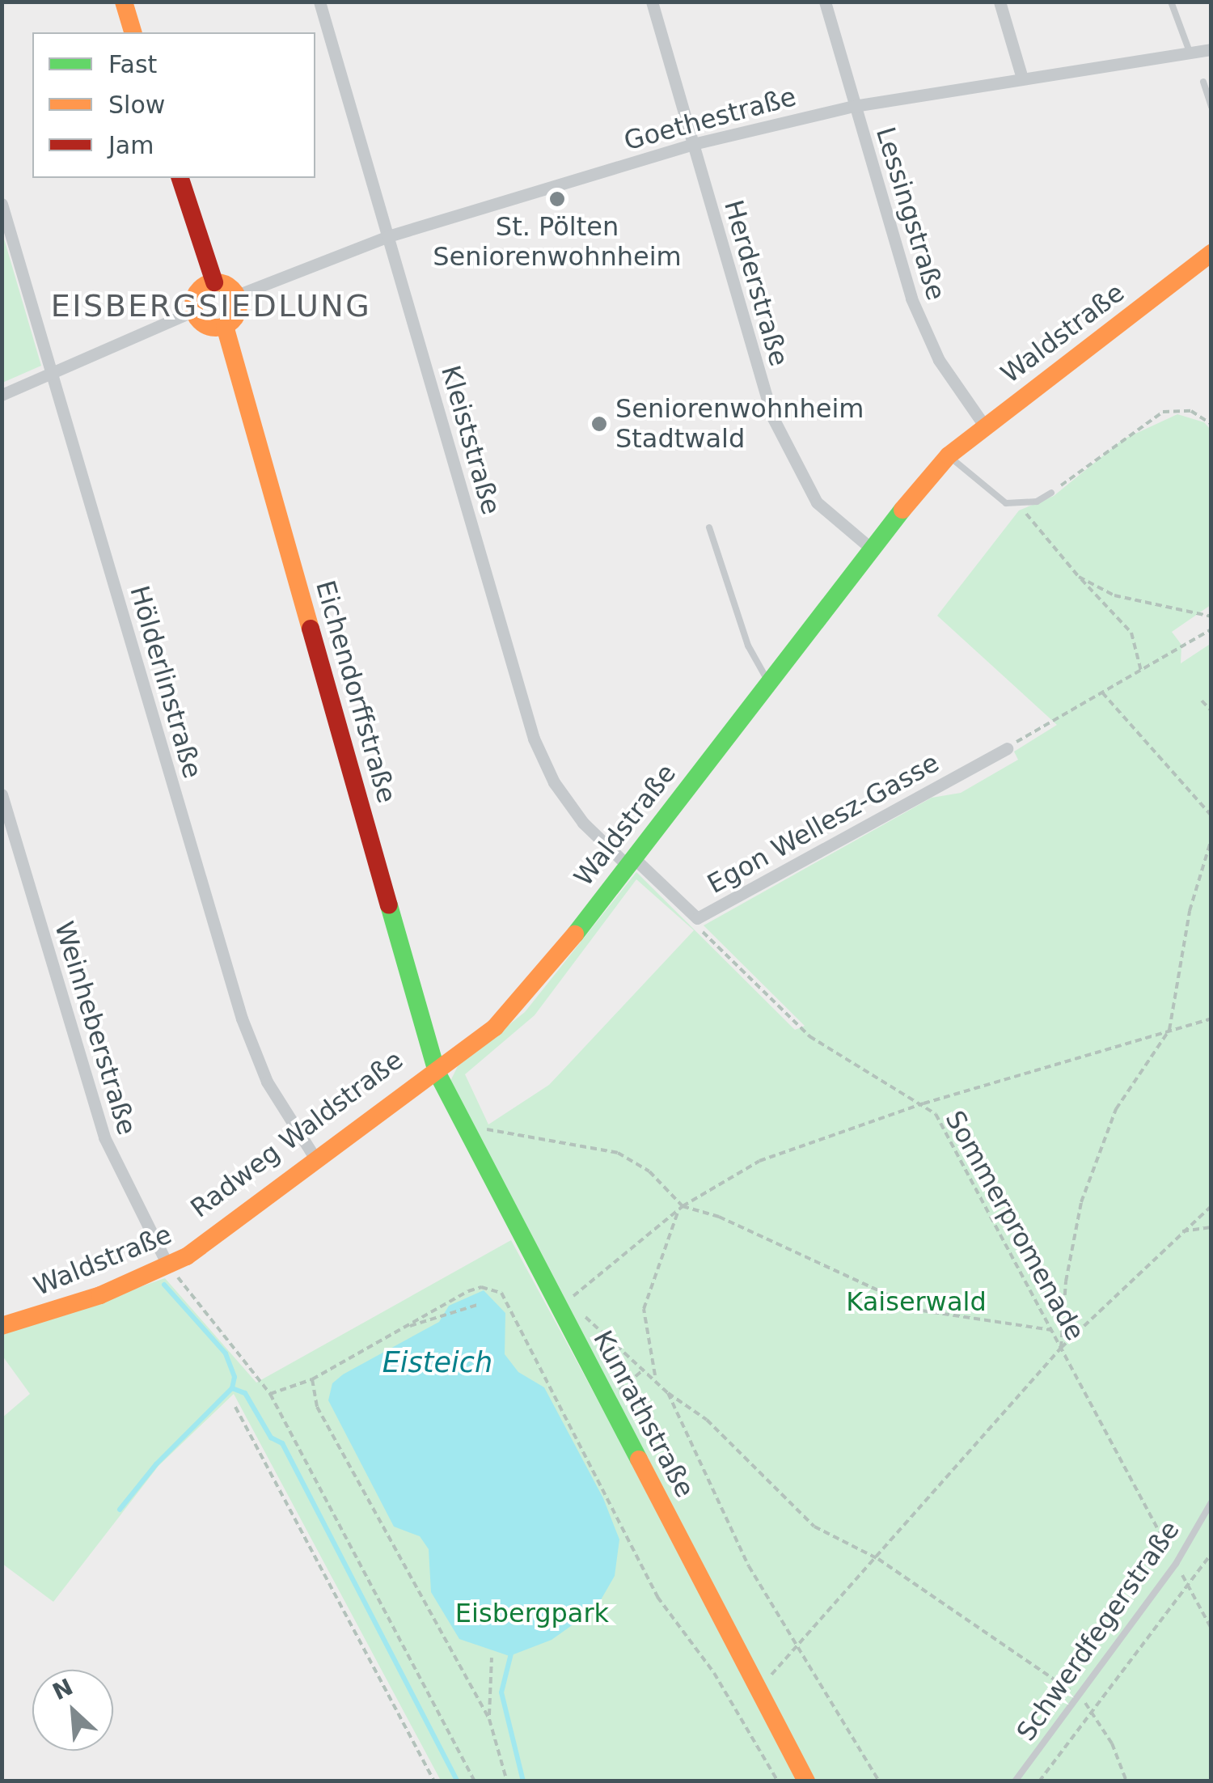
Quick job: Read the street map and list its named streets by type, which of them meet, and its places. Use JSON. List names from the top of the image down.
{
  "streets": {
    "street": [
      "Goethestraße",
      "Lessingstraße",
      "Herderstraße",
      "Waldstraße",
      "Kleiststraße",
      "Hölderlinstraße",
      "Eichendorffstraße",
      "Egon Wellesz-Gasse",
      "Weinheberstraße",
      "Kunrathstraße"
    ],
    "lane": ["Schwerdfegerstraße"],
    "path": ["Sommerpromenade"]
  },
  "crossings": [
    ["Goethestraße", "Lessingstraße"],
    ["Goethestraße", "Herderstraße"],
    ["Goethestraße", "Kleiststraße"],
    ["Goethestraße", "Eichendorffstraße"],
    ["Lessingstraße", "Waldstraße"],
    ["Herderstraße", "Waldstraße"],
    ["Waldstraße", "Kleiststraße"],
    ["Waldstraße", "Hölderlinstraße"],
    ["Waldstraße", "Eichendorffstraße"],
    ["Waldstraße", "Egon Wellesz-Gasse"],
    ["Waldstraße", "Weinheberstraße"],
    ["Waldstraße", "Kunrathstraße"],
    ["Kleiststraße", "Egon Wellesz-Gasse"],
    ["Eichendorffstraße", "Kunrathstraße"],
    ["Egon Wellesz-Gasse", "Sommerpromenade"],
    ["Sommerpromenade", "Schwerdfegerstraße"]
  ],
  "districts": ["EISBERGSIEDLUNG"],
  "water": ["Eisteich"],
  "parks": ["Kaiserwald", "Eisbergpark"],
  "places": ["St. Pölten Seniorenwohnheim", "Seniorenwohnheim Stadtwald"],
  "legend": ["Fast", "Slow", "Jam"],
  "north": "top left"
}
